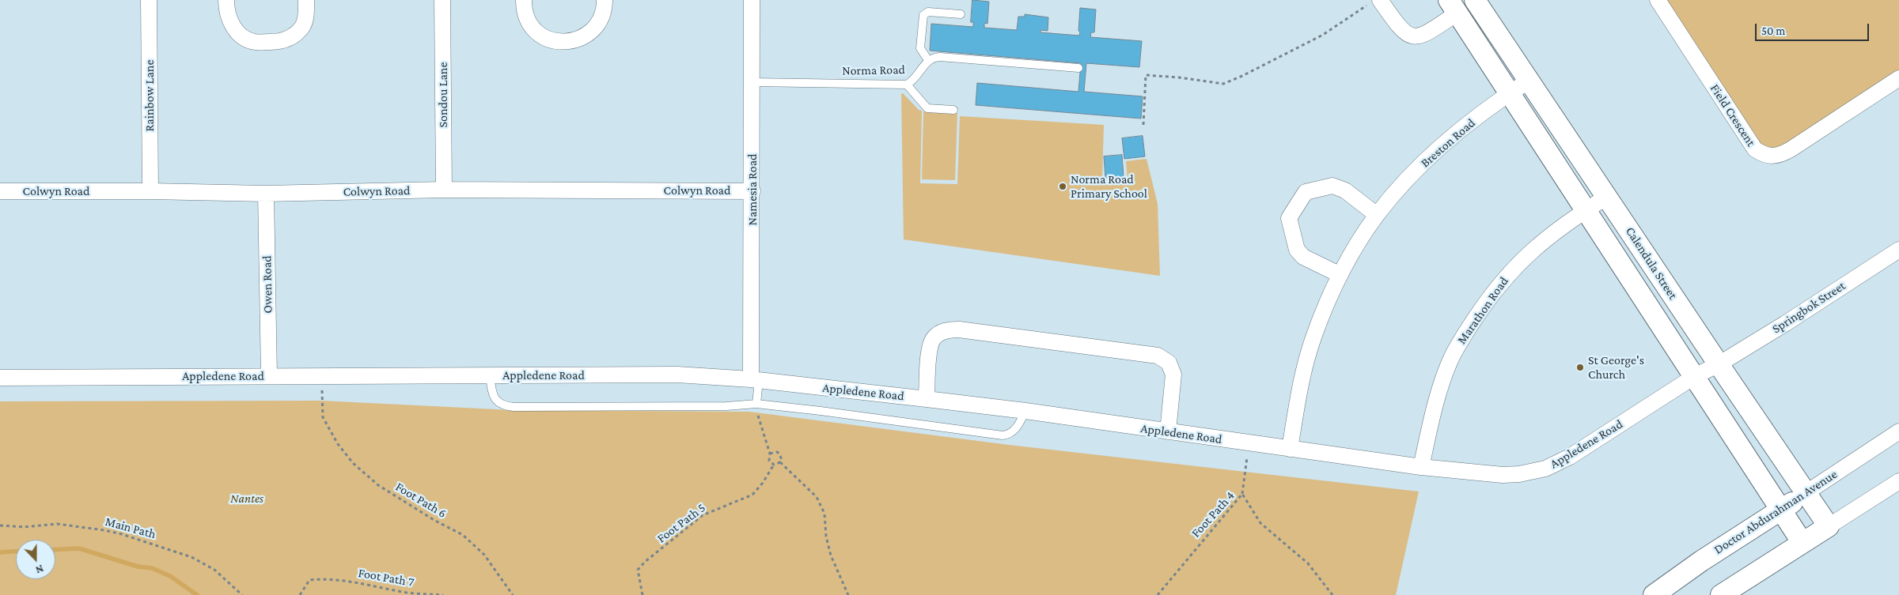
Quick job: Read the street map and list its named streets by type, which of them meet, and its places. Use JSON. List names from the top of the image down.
{
  "streets": {
    "street": [
      "Sondou Lane",
      "Rainbow Lane",
      "Field Crescent",
      "Breston Road",
      "Namesia Road",
      "Colwyn Road",
      "Calendula Street",
      "Owen Road",
      "Springbok Street",
      "Marathon Road",
      "Appledene Road",
      "Doctor Abdurahman Avenue"
    ],
    "lane": ["Norma Road"],
    "path": [
      "Foot Path 6",
      "Foot Path 4",
      "Foot Path 5",
      "Main Path",
      "Foot Path 7"
    ]
  },
  "crossings": [
    ["Norma Road", "Namesia Road"],
    ["Sondou Lane", "Colwyn Road"],
    ["Rainbow Lane", "Colwyn Road"],
    ["Breston Road", "Calendula Street"],
    ["Breston Road", "Appledene Road"],
    ["Namesia Road", "Colwyn Road"],
    ["Namesia Road", "Appledene Road"],
    ["Colwyn Road", "Owen Road"],
    ["Calendula Street", "Springbok Street"],
    ["Calendula Street", "Marathon Road"],
    ["Calendula Street", "Appledene Road"],
    ["Calendula Street", "Doctor Abdurahman Avenue"],
    ["Owen Road", "Appledene Road"],
    ["Springbok Street", "Appledene Road"],
    ["Marathon Road", "Appledene Road"],
    ["Appledene Road", "Foot Path 6"]
  ],
  "parks": ["Nantes"],
  "places": ["Norma Road Primary School", "St George's Church"],
  "scale_bar": "50 m",
  "north": "bottom"
}
